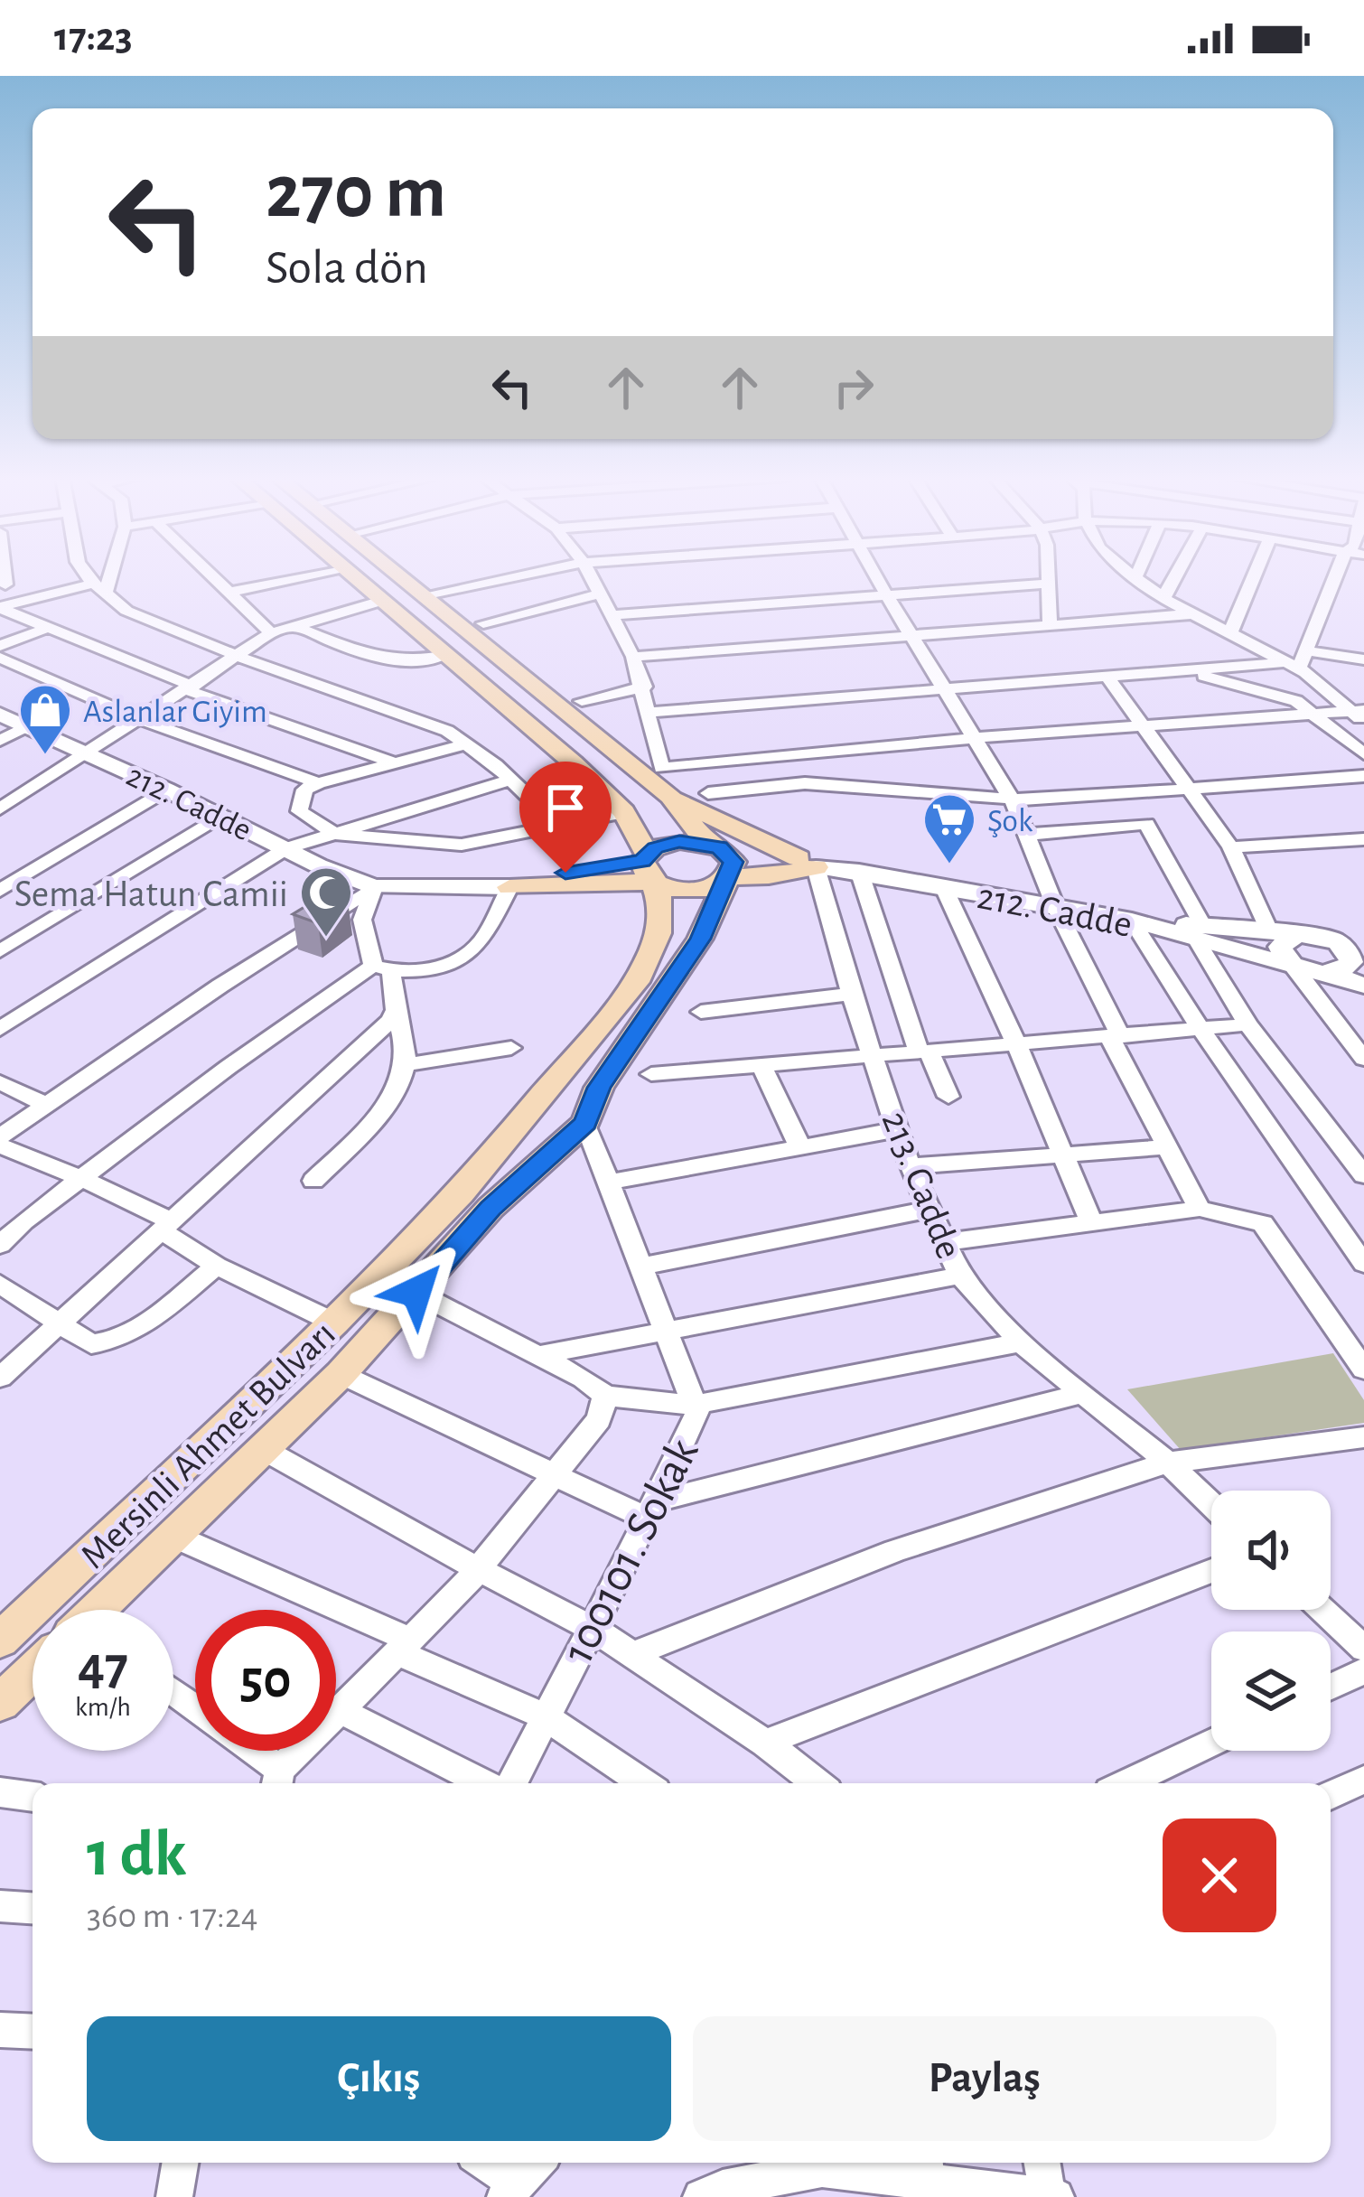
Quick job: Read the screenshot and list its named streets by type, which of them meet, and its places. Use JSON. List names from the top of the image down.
{
  "streets": {
    "main road": ["Mersinli Ahmet Bulvarı"],
    "street": ["212. Cadde", "213. Cadde", "100101. Sokak"]
  },
  "crossings": [
    ["212. Cadde", "213. Cadde"],
    ["Mersinli Ahmet Bulvarı", "100101. Sokak"]
  ],
  "places": {
    "shop": ["Aslanlar Giyim"],
    "supermarket": ["Şok"],
    "mosque": ["Sema Hatun Camii"]
  },
  "page": {
    "status": "17:23",
    "turn": ["270 m", "Sola dön"],
    "speed": "47 km/h",
    "limit": "50",
    "heading": ["1 dk", "360 m · 17:24"],
    "buttons": ["Çıkış", "Paylaş"]
  }
}
